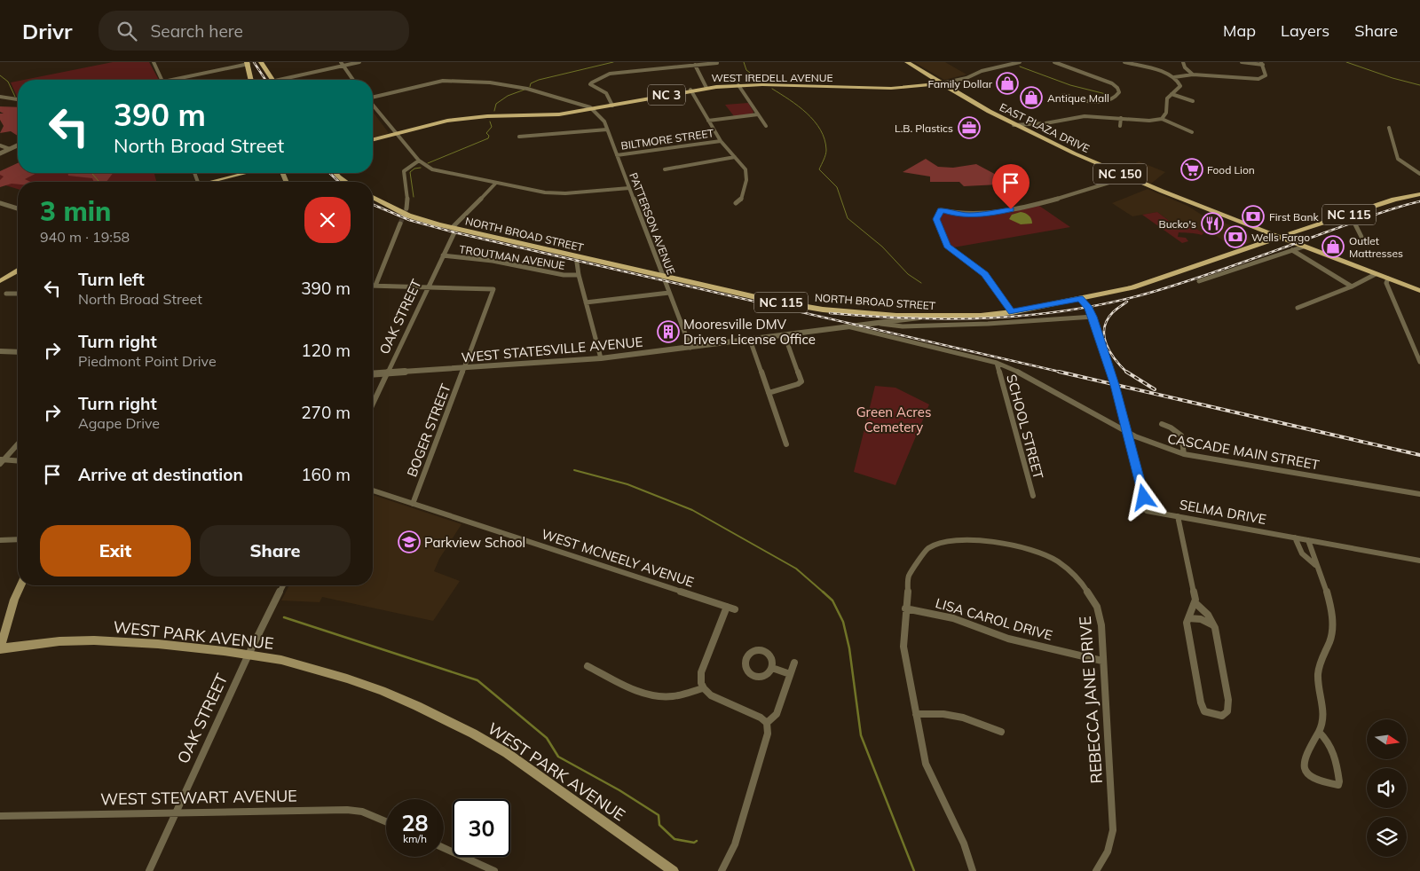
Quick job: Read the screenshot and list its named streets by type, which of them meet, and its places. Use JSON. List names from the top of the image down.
{
  "streets": {
    "main road": [
      "WEST IREDELL AVENUE",
      "NC 3",
      "EAST PLAZA DRIVE",
      "NC 150",
      "NC 115",
      "NORTH BROAD STREET",
      "WEST PARK AVENUE"
    ],
    "street": [
      "BILTMORE STREET",
      "PATTERSON AVENUE",
      "TROUTMAN AVENUE",
      "OAK STREET",
      "WEST STATESVILLE AVENUE",
      "SCHOOL STREET",
      "BOGER STREET",
      "CASCADE MAIN STREET",
      "SELMA DRIVE",
      "WEST MCNEELY AVENUE",
      "LISA CAROL DRIVE",
      "REBECCA JANE DRIVE",
      "WEST STEWART AVENUE"
    ]
  },
  "crossings": [
    ["WEST IREDELL AVENUE", "EAST PLAZA DRIVE"],
    ["WEST IREDELL AVENUE", "PATTERSON AVENUE"],
    ["EAST PLAZA DRIVE", "NC 150"],
    ["EAST PLAZA DRIVE", "NC 115"],
    ["EAST PLAZA DRIVE", "NORTH BROAD STREET"],
    ["BILTMORE STREET", "PATTERSON AVENUE"],
    ["NC 150", "NC 115"],
    ["NC 150", "NORTH BROAD STREET"],
    ["NC 115", "NORTH BROAD STREET"],
    ["PATTERSON AVENUE", "NORTH BROAD STREET"],
    ["PATTERSON AVENUE", "WEST STATESVILLE AVENUE"],
    ["NORTH BROAD STREET", "OAK STREET"],
    ["NORTH BROAD STREET", "WEST STATESVILLE AVENUE"],
    ["TROUTMAN AVENUE", "OAK STREET"],
    ["OAK STREET", "WEST STATESVILLE AVENUE"],
    ["OAK STREET", "BOGER STREET"],
    ["OAK STREET", "WEST PARK AVENUE"],
    ["OAK STREET", "WEST STEWART AVENUE"],
    ["WEST STATESVILLE AVENUE", "BOGER STREET"],
    ["WEST STATESVILLE AVENUE", "CASCADE MAIN STREET"],
    ["SCHOOL STREET", "CASCADE MAIN STREET"],
    ["BOGER STREET", "WEST MCNEELY AVENUE"],
    ["CASCADE MAIN STREET", "SELMA DRIVE"],
    ["LISA CAROL DRIVE", "REBECCA JANE DRIVE"]
  ],
  "parks": ["Green Acres Cemetery"],
  "places": {
    "shop": ["Family Dollar", "Antique Mall", "Outlet Mattresses"],
    "office": ["L.B. Plastics"],
    "supermarket": ["Food Lion"],
    "bank": ["First Bank", "Wells Fargo"],
    "restaurant": ["Bucko's"],
    "building": ["Mooresville DMV Drivers License Office"],
    "school or university": ["Parkview School"]
  },
  "north": "right",
  "page": {
    "header": "Drivr",
    "search": "Search here",
    "nav": ["Map", "Layers", "Share"],
    "turn": ["390 m", "North Broad Street"],
    "heading": ["3 min", "940 m · 19:58"],
    "list": [
      {
        "name": "Turn left",
        "note": "North Broad Street",
        "value": "390 m"
      },
      {
        "name": "Turn right",
        "note": "Piedmont Point Drive",
        "value": "120 m"
      },
      {
        "name": "Turn right",
        "note": "Agape Drive",
        "value": "270 m"
      },
      {
        "name": "Arrive at destination",
        "value": "160 m"
      }
    ],
    "buttons": ["Exit", "Share"],
    "speed": "28 km/h",
    "limit": "30"
  }
}
